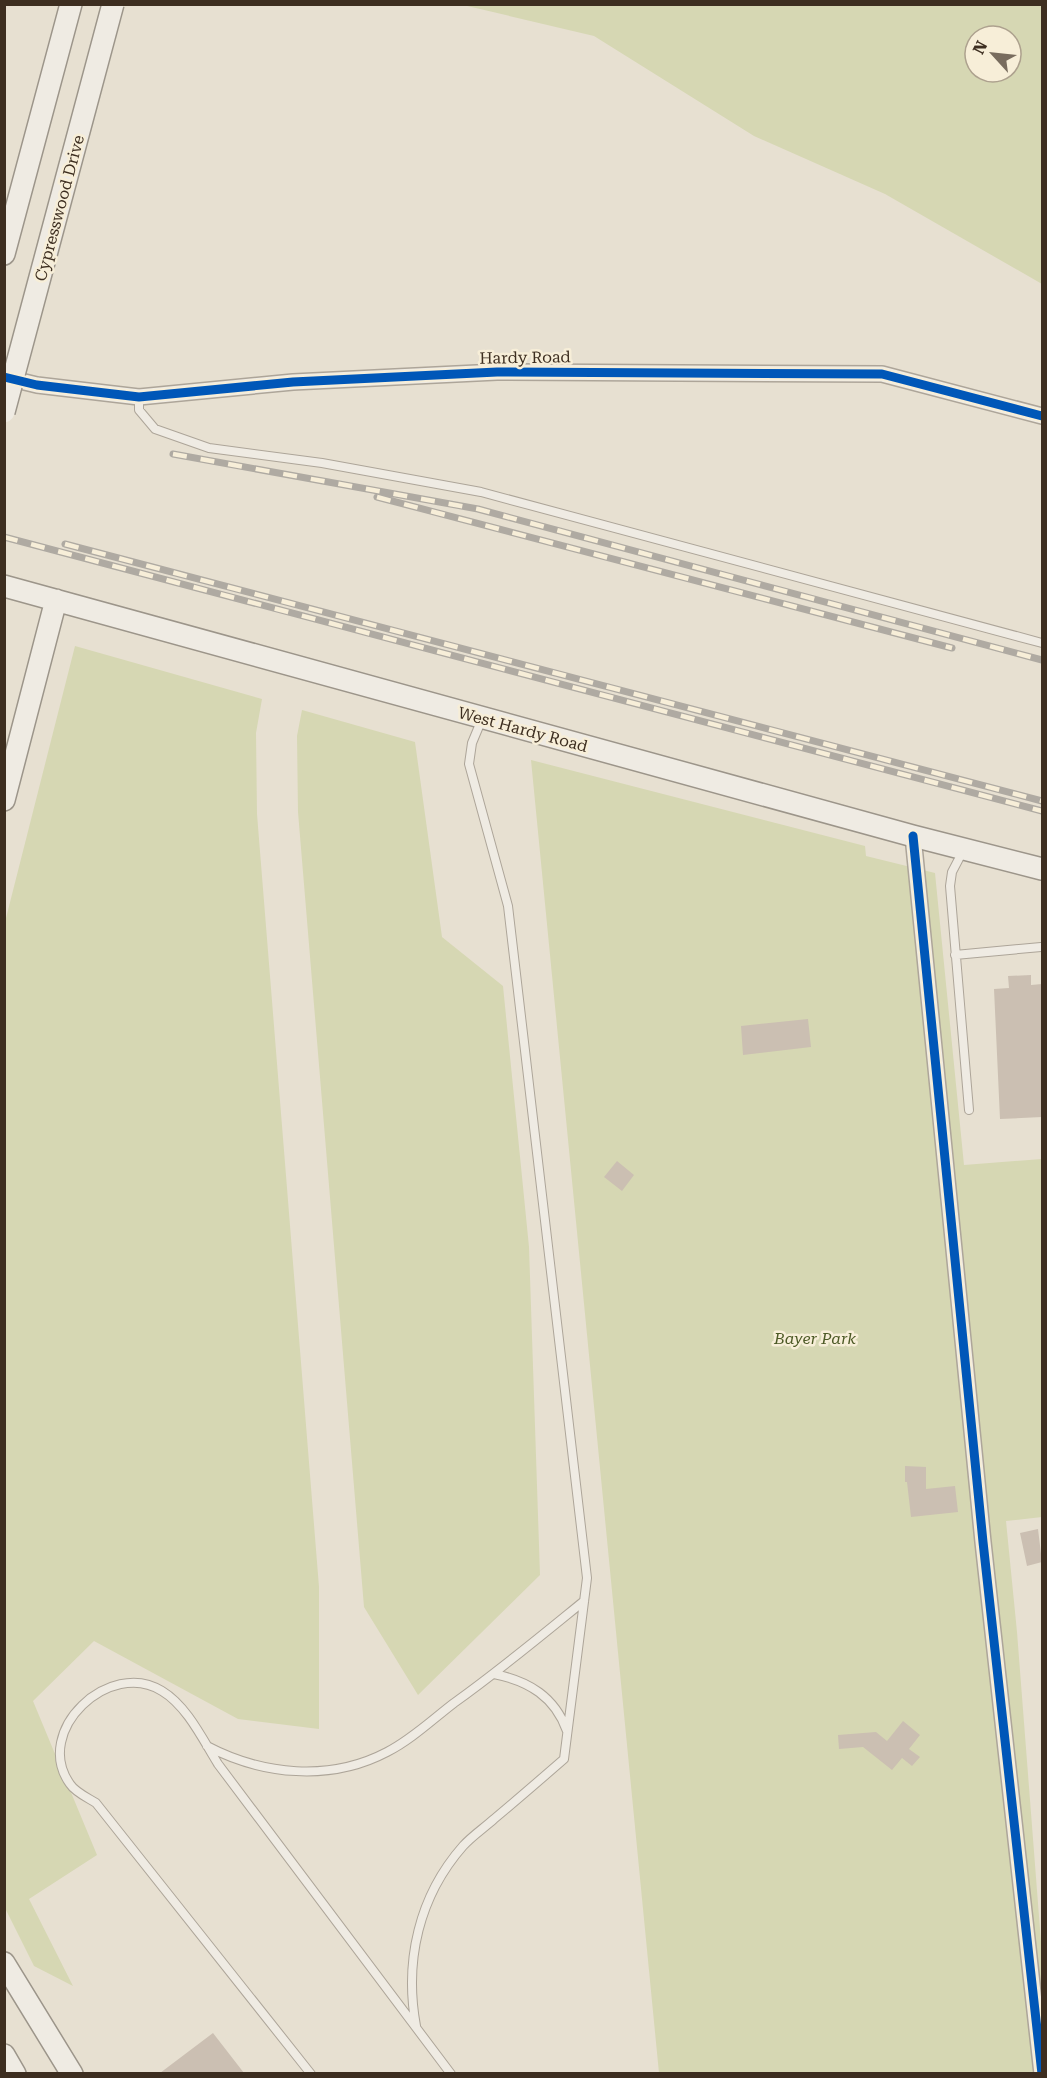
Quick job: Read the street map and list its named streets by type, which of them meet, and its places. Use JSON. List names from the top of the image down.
{
  "streets": {
    "main road": ["Cypresswood Drive", "West Hardy Road"],
    "street": ["Hardy Road"]
  },
  "parks": ["Bayer Park"],
  "north": "top left"
}
